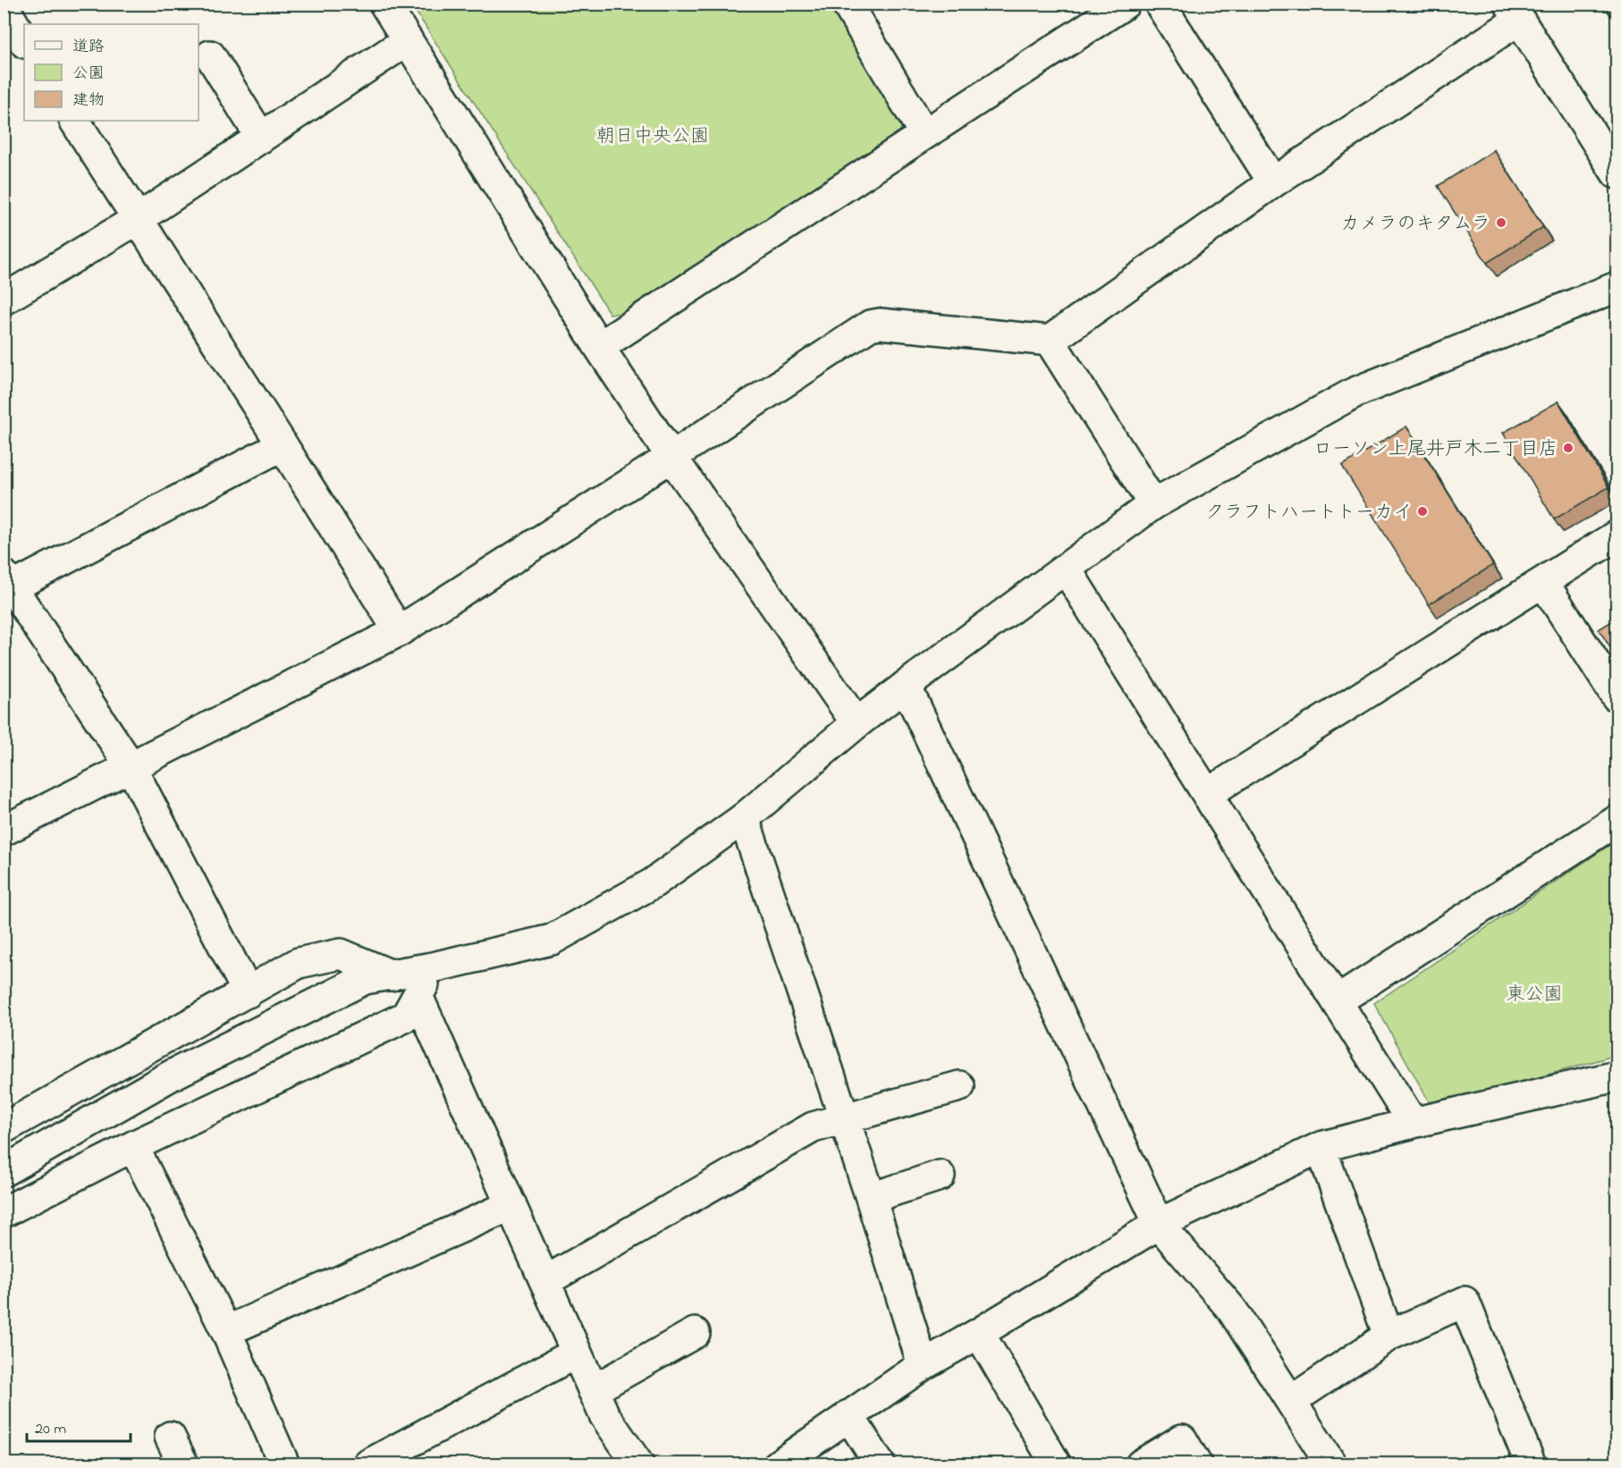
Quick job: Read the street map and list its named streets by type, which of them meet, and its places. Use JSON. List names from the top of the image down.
{
  "parks": ["朝日中央公園", "東公園"],
  "places": ["カメラのキタムラ", "ローソン上尾井戸木二丁目店", "クラフトハートトーカイ"],
  "legend": ["道路", "公園", "建物"],
  "scale_bar": "20 m"
}
